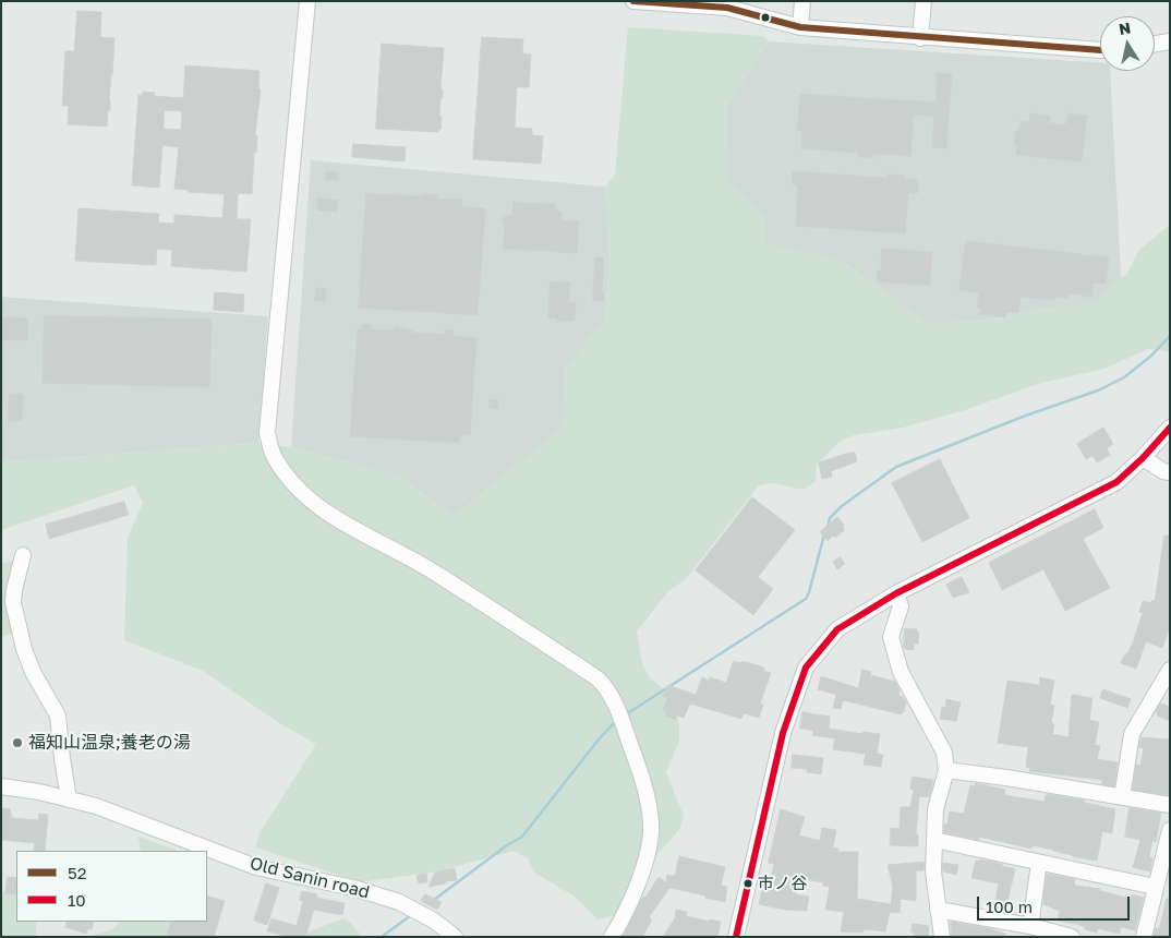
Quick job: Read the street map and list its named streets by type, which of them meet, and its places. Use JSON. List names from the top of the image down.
{
  "streets": {
    "street": ["Old Sanin road"]
  },
  "places": ["福知山温泉;養老の湯", "市ノ谷"],
  "lines": ["transit line 52", "transit line 10"],
  "legend": ["52", "10"],
  "scale_bar": "100 m",
  "north": "top"
}
